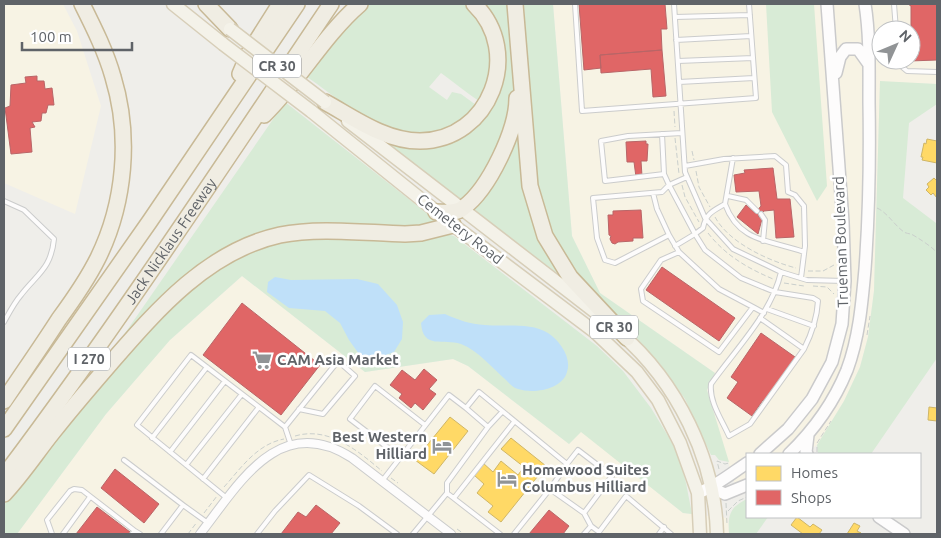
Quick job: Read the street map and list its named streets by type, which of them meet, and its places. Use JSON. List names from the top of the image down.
{
  "streets": {
    "highway": ["Jack Nicklaus Freeway", "I 270"],
    "main road": ["CR 30", "Cemetery Road", "Trueman Boulevard"]
  },
  "places": {
    "supermarket": ["CAM Asia Market"],
    "hotel": ["Best Western Hilliard", "Homewood Suites Columbus Hilliard"]
  },
  "legend": ["Homes", "Shops"],
  "scale_bar": "100 m",
  "north": "top right"
}
